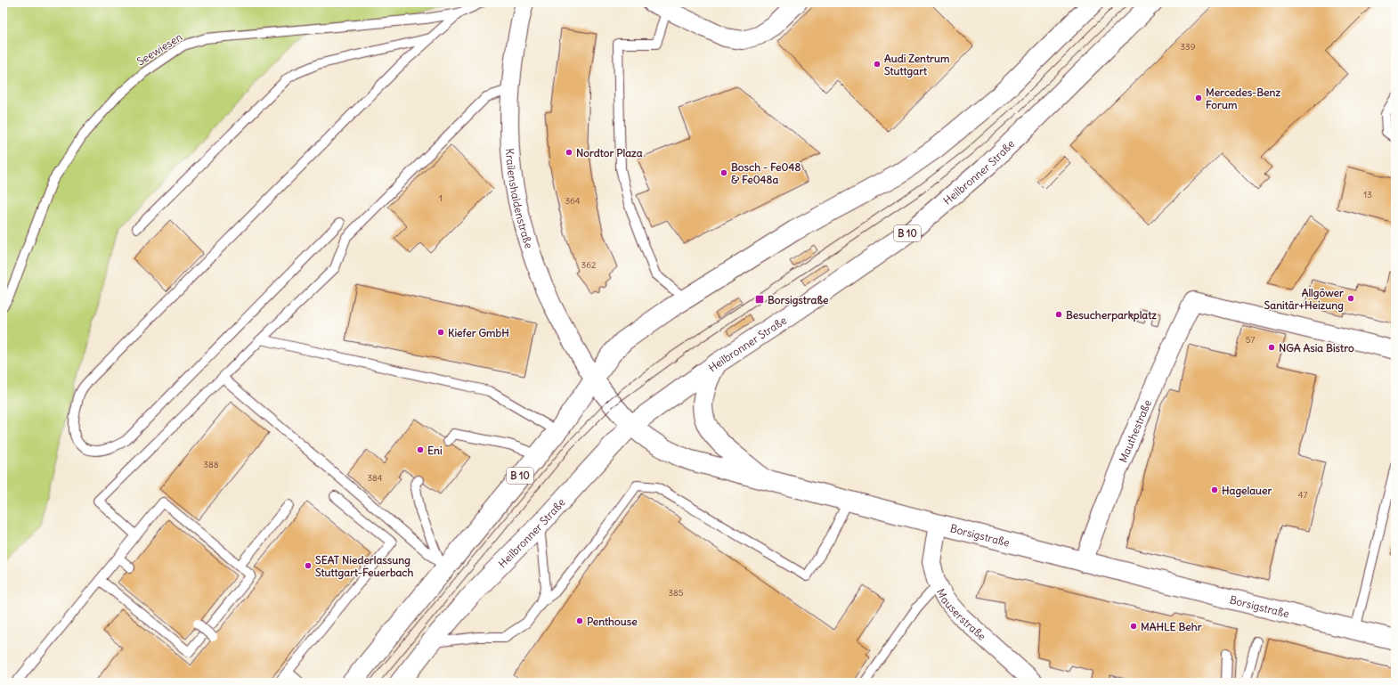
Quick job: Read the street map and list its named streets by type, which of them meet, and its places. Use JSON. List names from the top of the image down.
{
  "streets": {
    "main road": ["Heilbronner Straße", "B 10", "Borsigstraße"],
    "street": ["Krailenshaldenstraße", "Mauthestraße", "Mauserstraße"],
    "lane": ["Seewiesen"]
  },
  "crossings": [
    ["Heilbronner Straße", "Borsigstraße"],
    ["Krailenshaldenstraße", "B 10"],
    ["Krailenshaldenstraße", "Borsigstraße"],
    ["B 10", "Borsigstraße"],
    ["Mauthestraße", "Borsigstraße"],
    ["Borsigstraße", "Mauserstraße"]
  ],
  "places": {
    "other": [
      "Audi Zentrum Stuttgart",
      "Mercedes-Benz Forum",
      "Nordtor Plaza",
      "Bosch - Fe048 & Fe048a",
      "Allgöwer Sanitär+Heizung",
      "Besucherparkplatz",
      "Kiefer GmbH",
      "NGA Asia Bistro",
      "Eni",
      "Hagelauer",
      "SEAT Niederlassung Stuttgart-Feuerbach",
      "Penthouse",
      "MAHLE Behr"
    ],
    "transit": ["Borsigstraße"]
  },
  "house_numbers": [
    "339",
    "13",
    "1",
    "364",
    "362",
    "57",
    "388",
    "384",
    "47",
    "385"
  ]
}
